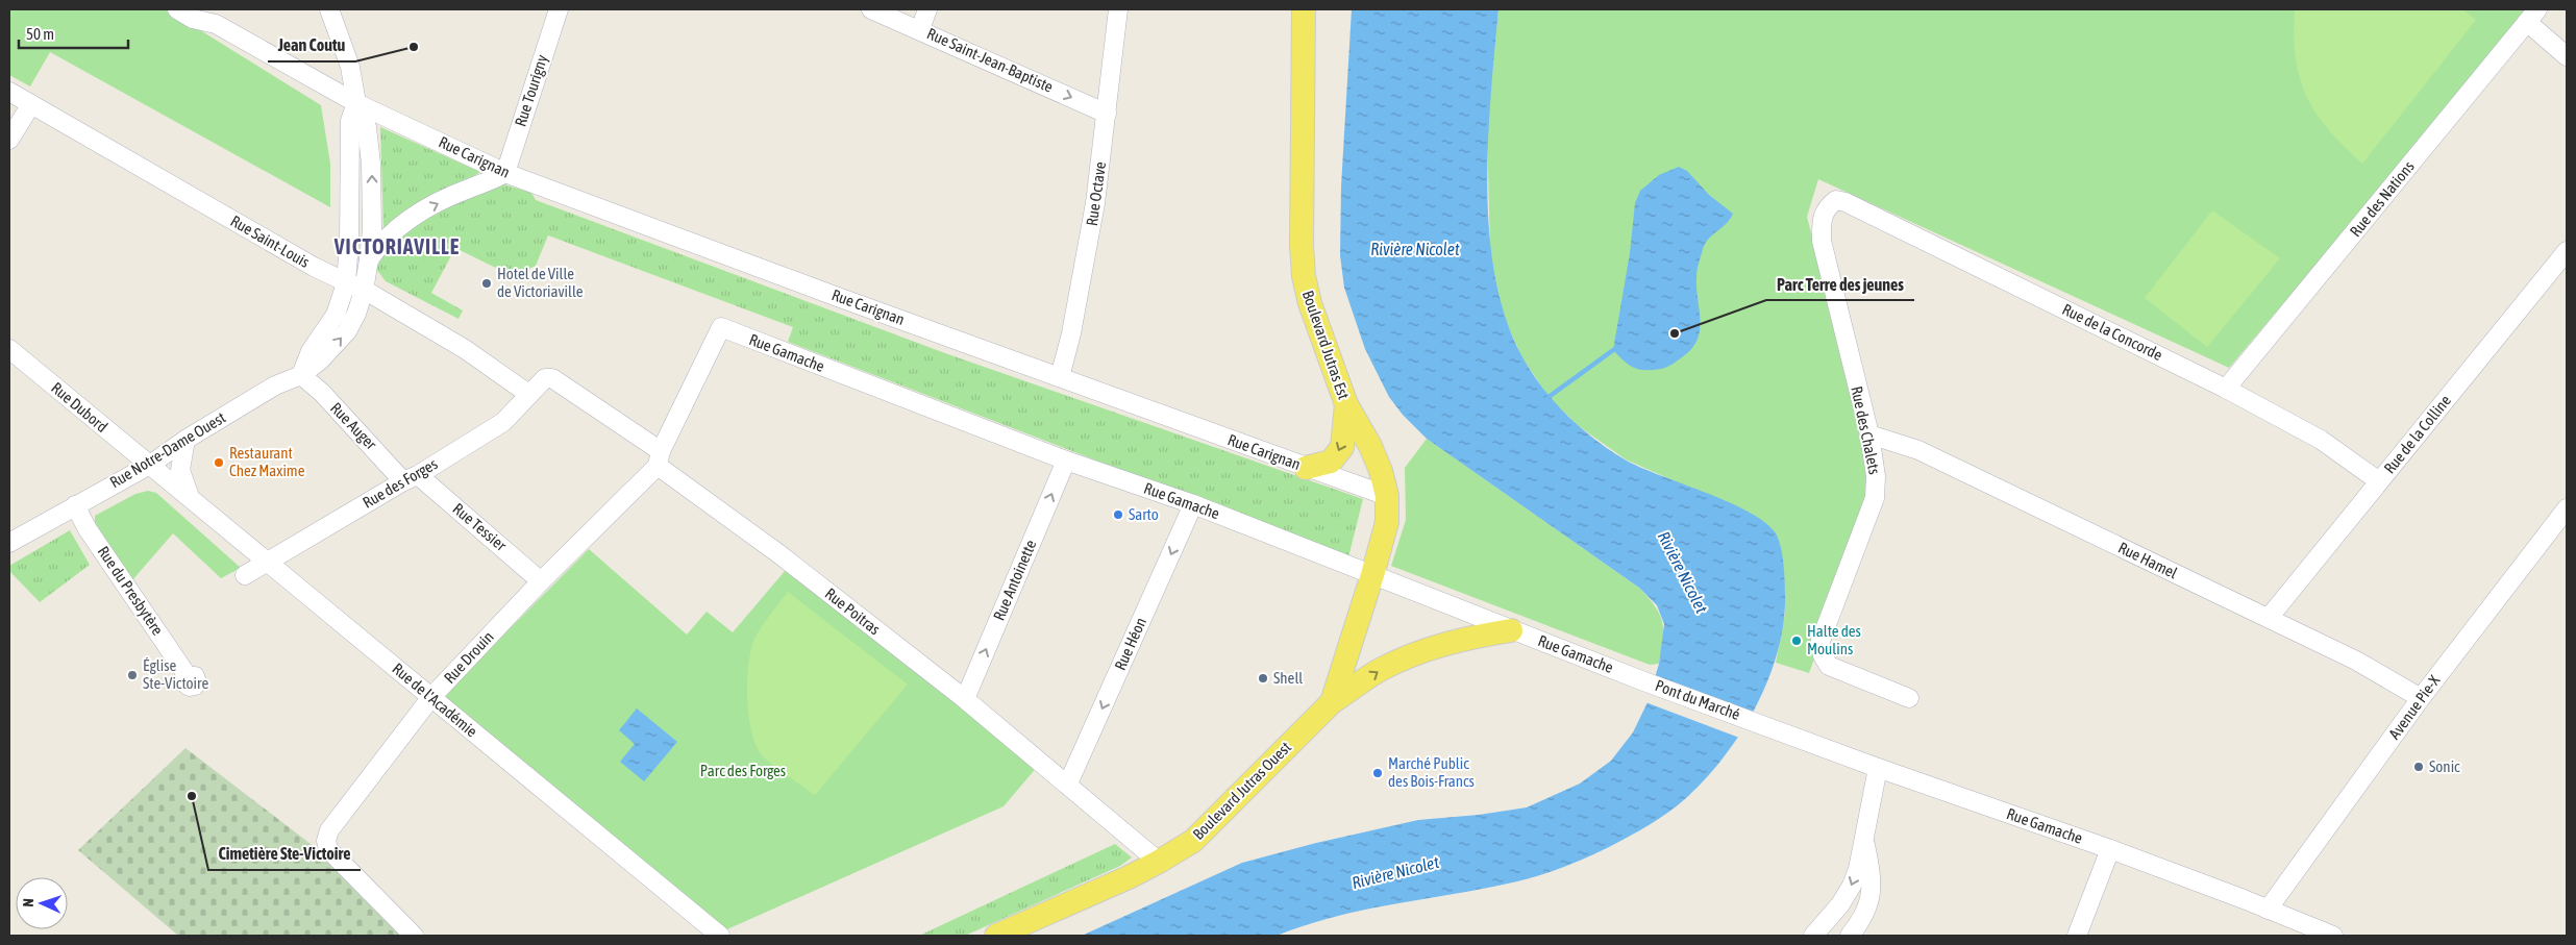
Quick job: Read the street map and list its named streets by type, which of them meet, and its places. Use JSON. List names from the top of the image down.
{
  "streets": {
    "main road": ["Boulevard Jutras Est", "Boulevard Jutras Ouest"],
    "street": [
      "Rue Saint-Jean-Baptiste",
      "Rue Tourigny",
      "Rue Carignan",
      "Rue Octave",
      "Rue des Nations",
      "Rue Saint-Louis",
      "Rue de la Concorde",
      "Rue Gamache",
      "Rue Dubord",
      "Rue Auger",
      "Rue des Chalets",
      "Rue de la Colline",
      "Rue Notre-Dame Ouest",
      "Rue des Forges",
      "Rue Tessier",
      "Rue Hamel",
      "Rue Antoinette",
      "Rue du Presbytère",
      "Rue Poitras",
      "Rue Héon",
      "Rue Drouin",
      "Rue de l'Académie",
      "Pont du Marché",
      "Avenue Pie-X"
    ]
  },
  "crossings": [
    ["Rue Saint-Jean-Baptiste", "Rue Octave"],
    ["Rue Tourigny", "Rue Carignan"],
    ["Rue Carignan", "Rue Octave"],
    ["Rue Carignan", "Boulevard Jutras Est"],
    ["Rue Carignan", "Rue Notre-Dame Ouest"],
    ["Rue des Nations", "Rue de la Concorde"],
    ["Rue Saint-Louis", "Rue Notre-Dame Ouest"],
    ["Rue Saint-Louis", "Rue des Forges"],
    ["Rue de la Concorde", "Rue des Chalets"],
    ["Rue de la Concorde", "Rue de la Colline"],
    ["Boulevard Jutras Est", "Rue Gamache"],
    ["Boulevard Jutras Est", "Boulevard Jutras Ouest"],
    ["Rue Gamache", "Rue Antoinette"],
    ["Rue Gamache", "Rue Héon"],
    ["Rue Gamache", "Rue Drouin"],
    ["Rue Gamache", "Pont du Marché"],
    ["Rue Gamache", "Avenue Pie-X"],
    ["Rue Gamache", "Boulevard Jutras Ouest"],
    ["Rue Dubord", "Rue Notre-Dame Ouest"],
    ["Rue Dubord", "Rue de l'Académie"],
    ["Rue Auger", "Rue Notre-Dame Ouest"],
    ["Rue Auger", "Rue des Forges"],
    ["Rue Auger", "Rue Tessier"],
    ["Rue des Chalets", "Rue Hamel"],
    ["Rue de la Colline", "Rue Hamel"],
    ["Rue Notre-Dame Ouest", "Rue du Presbytère"],
    ["Rue Notre-Dame Ouest", "Rue de l'Académie"],
    ["Rue des Forges", "Rue Tessier"],
    ["Rue des Forges", "Rue Poitras"],
    ["Rue des Forges", "Rue de l'Académie"],
    ["Rue Tessier", "Rue Drouin"],
    ["Rue Hamel", "Avenue Pie-X"],
    ["Rue Antoinette", "Rue Poitras"],
    ["Rue Poitras", "Rue Héon"],
    ["Rue Poitras", "Rue Drouin"],
    ["Rue Poitras", "Boulevard Jutras Ouest"],
    ["Rue Drouin", "Rue de l'Académie"]
  ],
  "one_way": ["Rue Saint-Jean-Baptiste", "Rue Antoinette", "Rue Héon"],
  "districts": ["VICTORIAVILLE"],
  "water": ["Rivière Nicolet"],
  "parks": ["Parc des Forges"],
  "places": [
    "Jean Coutu",
    "Hotel de Ville de Victoriaville",
    "Parc Terre des jeunes",
    "Restaurant Chez Maxime",
    "Sarto",
    "Halte des Moulins",
    "Église Ste-Victoire",
    "Shell",
    "Sonic",
    "Marché Public des Bois-Francs",
    "Cimetière Ste-Victoire"
  ],
  "scale_bar": "50 m",
  "north": "left"
}
